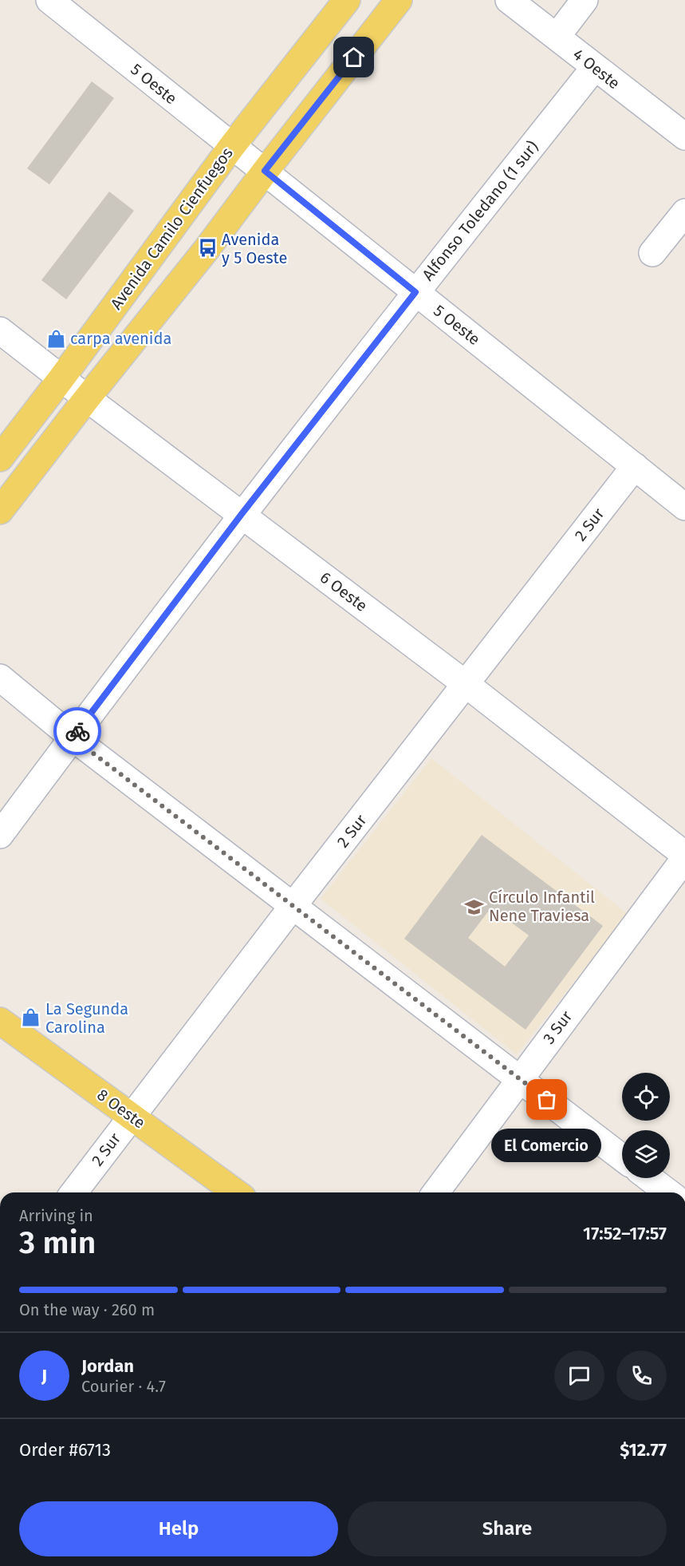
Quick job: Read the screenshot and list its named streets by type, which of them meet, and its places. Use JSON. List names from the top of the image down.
{
  "streets": {
    "main road": ["Avenida Camilo Cienfuegos", "8 Oeste"],
    "street": [
      "4 Oeste",
      "5 Oeste",
      "Alfonso Toledano (1 sur)",
      "2 Sur",
      "6 Oeste",
      "3 Sur"
    ]
  },
  "crossings": [
    ["4 Oeste", "Alfonso Toledano (1 sur)"],
    ["5 Oeste", "Alfonso Toledano (1 sur)"],
    ["5 Oeste", "Avenida Camilo Cienfuegos"],
    ["5 Oeste", "2 Sur"],
    ["Alfonso Toledano (1 sur)", "6 Oeste"],
    ["Avenida Camilo Cienfuegos", "6 Oeste"],
    ["2 Sur", "6 Oeste"],
    ["2 Sur", "8 Oeste"],
    ["6 Oeste", "3 Sur"]
  ],
  "places": {
    "bus stop": ["Avenida y 5 Oeste"],
    "shop": ["carpa avenida", "La Segunda Carolina"],
    "school or university": ["Círculo Infantil Nene Traviesa"],
    "other": ["El Comercio"]
  },
  "page": {
    "bubble": "El Comercio",
    "heading": ["3 min", "Arriving in", "17:52–17:57"],
    "panel": [
      "Jordan",
      "Courier · 4.7",
      "Order #6713",
      "$12.77"
    ],
    "bar": "On the way · 260 m",
    "round": "J",
    "buttons": ["Help", "Share"]
  }
}
